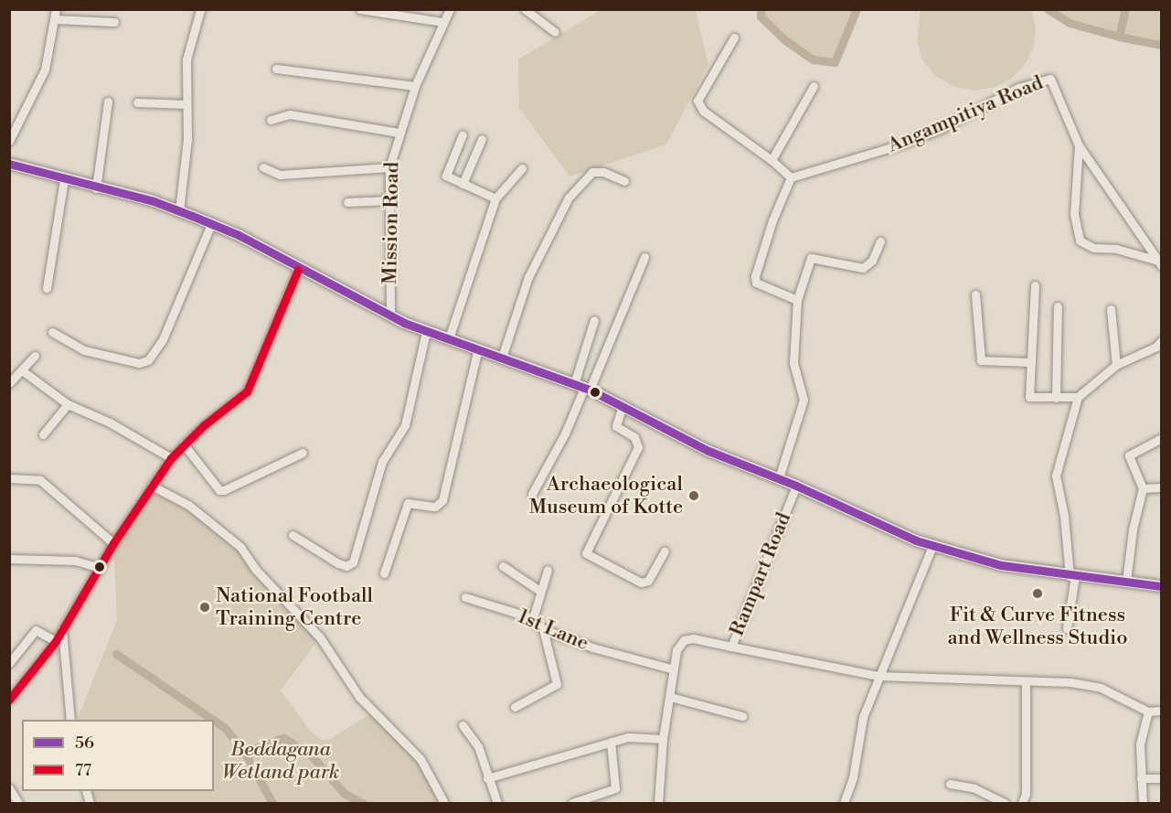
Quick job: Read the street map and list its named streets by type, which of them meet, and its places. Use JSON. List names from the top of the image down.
{
  "streets": {
    "street": [
      "Angampitiya Road",
      "Mission Road",
      "Rampart Road",
      "1st Lane"
    ]
  },
  "crossings": [
    ["Rampart Road", "1st Lane"]
  ],
  "parks": ["Beddagana Wetland park"],
  "places": ["Archaeological Museum of Kotte", "Fit & Curve Fitness and Wellness Studio", "National Football Training Centre"],
  "lines": ["transit line 56", "transit line 77"],
  "legend": ["56", "77"]
}
